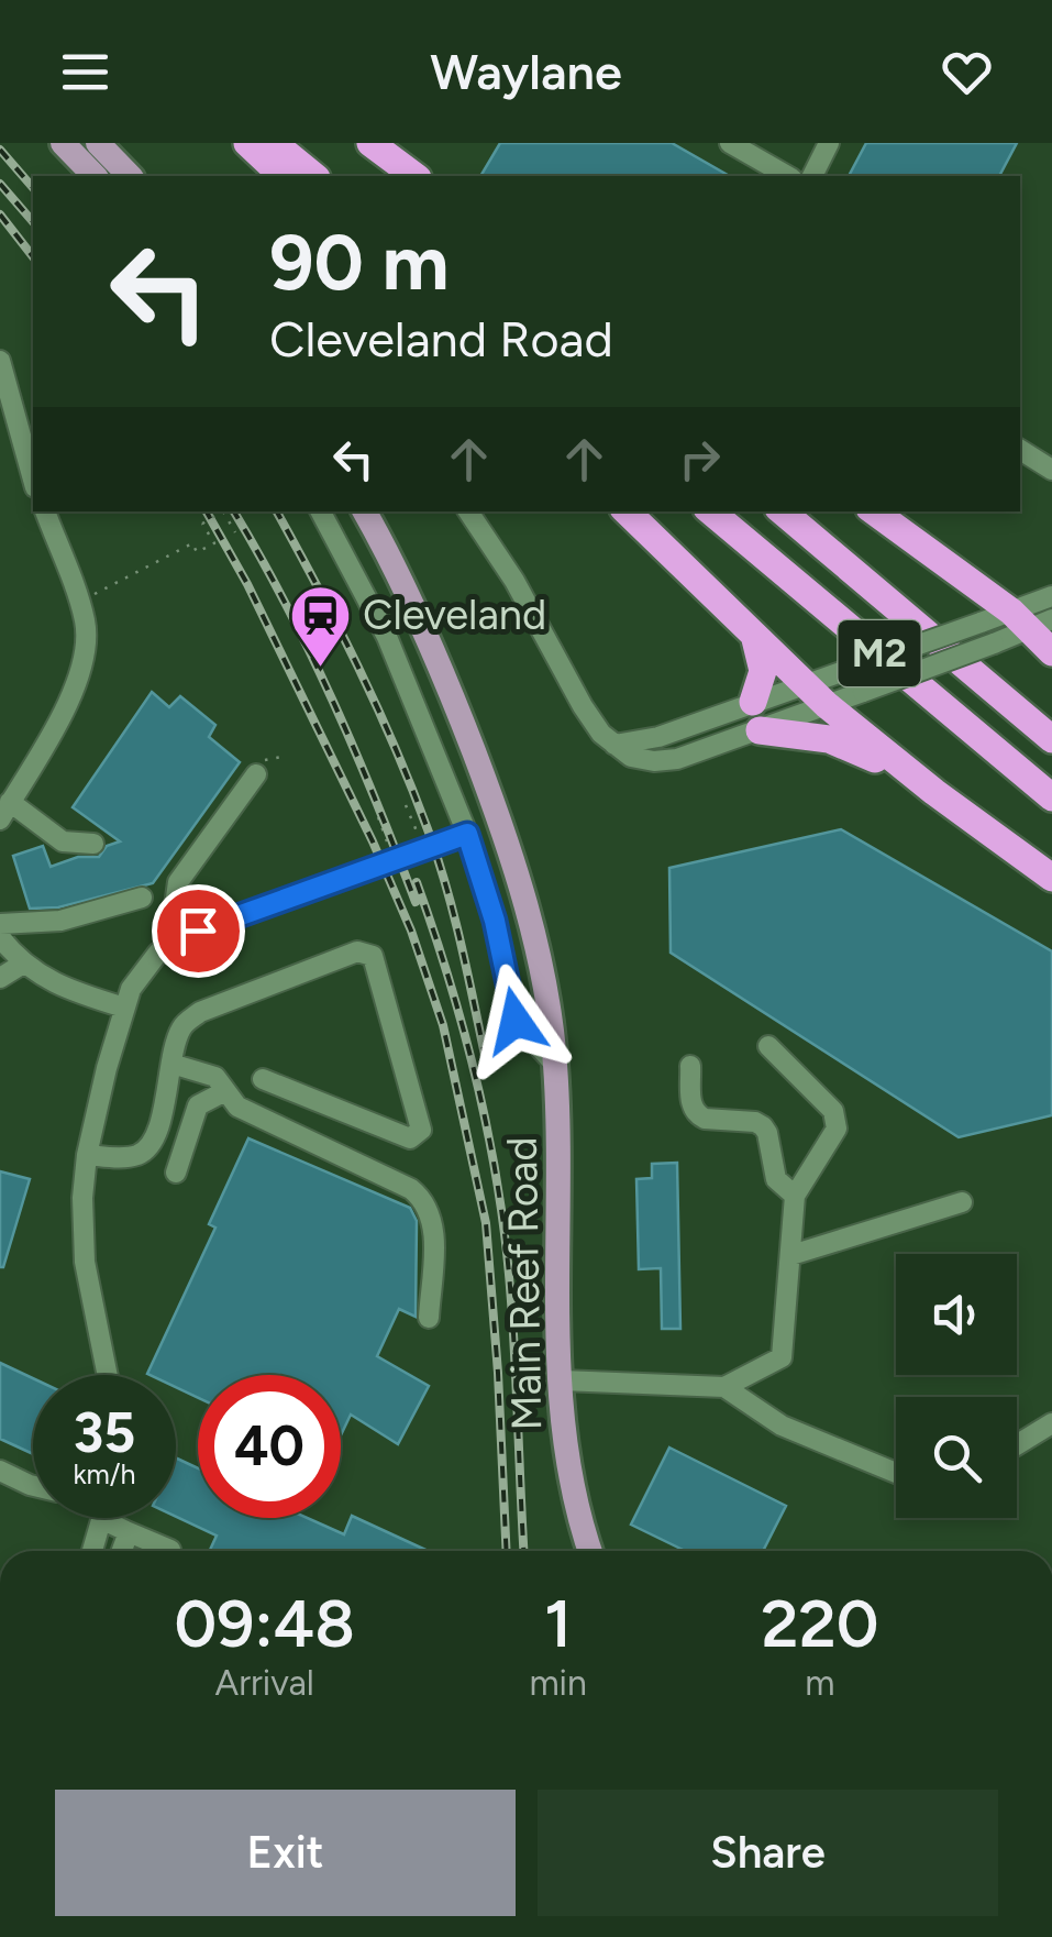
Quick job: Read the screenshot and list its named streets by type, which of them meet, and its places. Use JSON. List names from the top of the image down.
{
  "streets": {
    "highway": ["M2"],
    "main road": ["Main Reef Road"]
  },
  "places": {
    "station": ["Cleveland"]
  },
  "page": {
    "header": "Waylane",
    "turn": ["90 m", "Cleveland Road"],
    "speed": "35 km/h",
    "limit": "40",
    "eta": [
      "09:48",
      "Arrival",
      "1",
      "min",
      "220",
      "m"
    ],
    "buttons": ["Exit", "Share"]
  }
}
